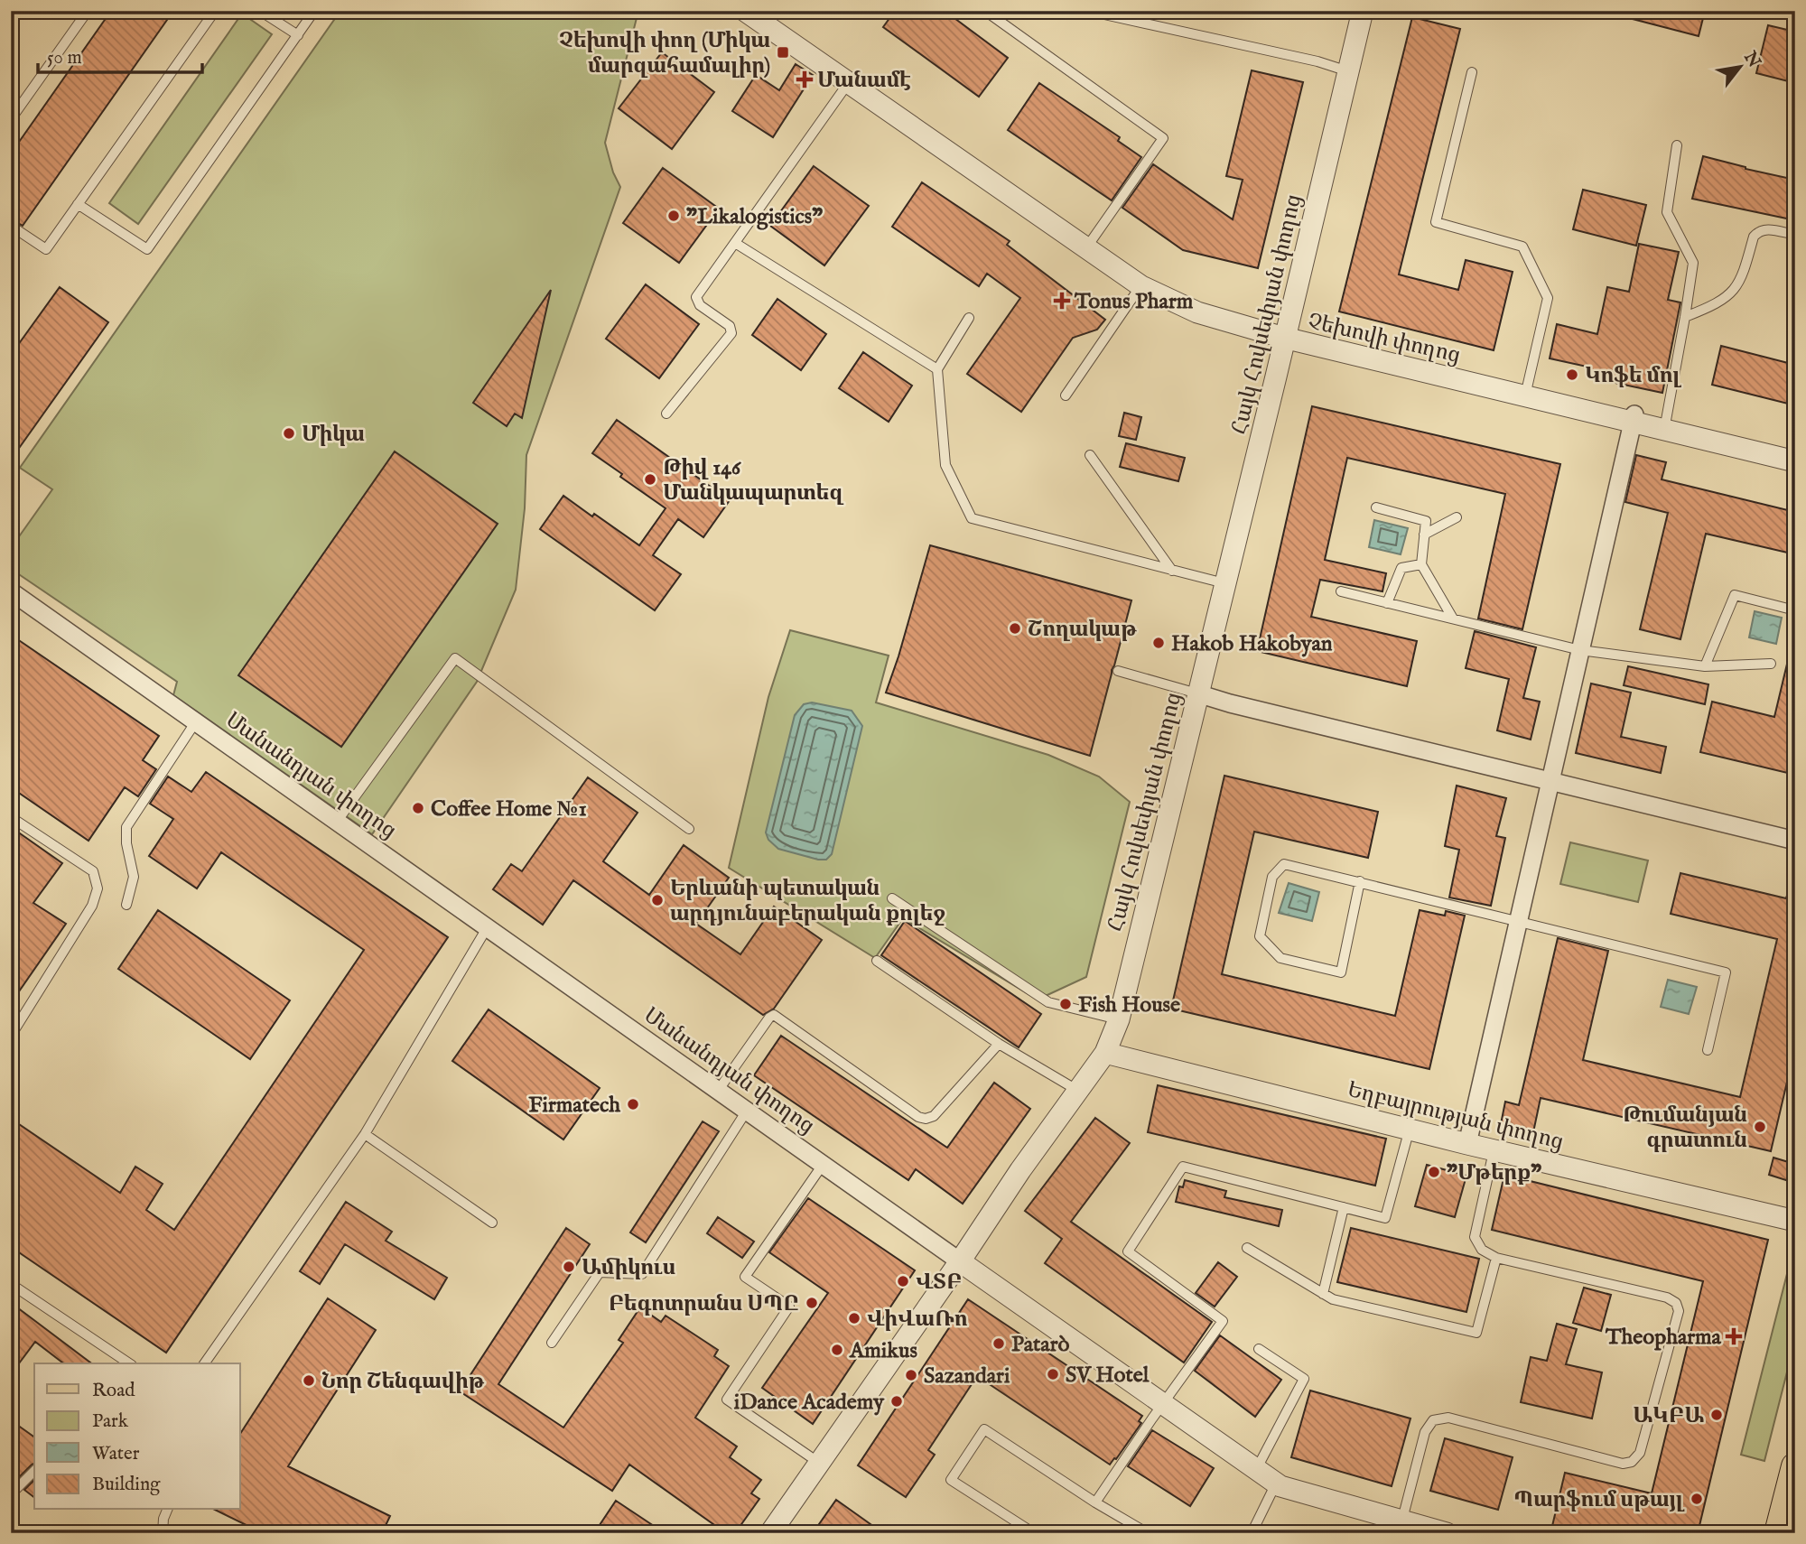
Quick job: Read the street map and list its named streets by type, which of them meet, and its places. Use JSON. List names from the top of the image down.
{
  "streets": {
    "street": [
      "Հայկ Հովսեփյան փողոց",
      "Չեխովի փողոց",
      "Մանանդյան փողոց",
      "Եղբայրության փողոց"
    ]
  },
  "crossings": [
    ["Հայկ Հովսեփյան փողոց", "Չեխովի փողոց"],
    ["Հայկ Հովսեփյան փողոց", "Մանանդյան փողոց"],
    ["Հայկ Հովսեփյան փողոց", "Եղբայրության փողոց"]
  ],
  "places": {
    "transit": ["Չեխովի փող (Միկա մարզահամալիր)"],
    "health": ["Մանամէ", "Tonus Pharm", "Theopharma"],
    "other": [
      "\"Likalogistics\"",
      "Կոֆե մոլ",
      "Միկա",
      "Թիվ 146 Մանկապարտեզ",
      "Շողակաթ",
      "Hakob Hakobyan",
      "Coffee Home №1",
      "Երևանի պետական արդյունաբերական քոլեջ",
      "Fish House",
      "Firmatech",
      "Թումանյան գրատուն",
      "\"Մթերք\"",
      "Ամիկուս",
      "ՎՏԲ",
      "Բեգոտրանս ՍՊԸ",
      "ՎիՎաՌո",
      "Patarò",
      "Amikus",
      "SV Hotel",
      "Sazandari",
      "Նոր Շենգավիթ",
      "iDance Academy",
      "ԱԿԲԱ",
      "Պարֆում սթայլ"
    ]
  },
  "legend": [
    "Road",
    "Park",
    "Water",
    "Building"
  ],
  "scale_bar": "50 m",
  "north": "top right"
}
